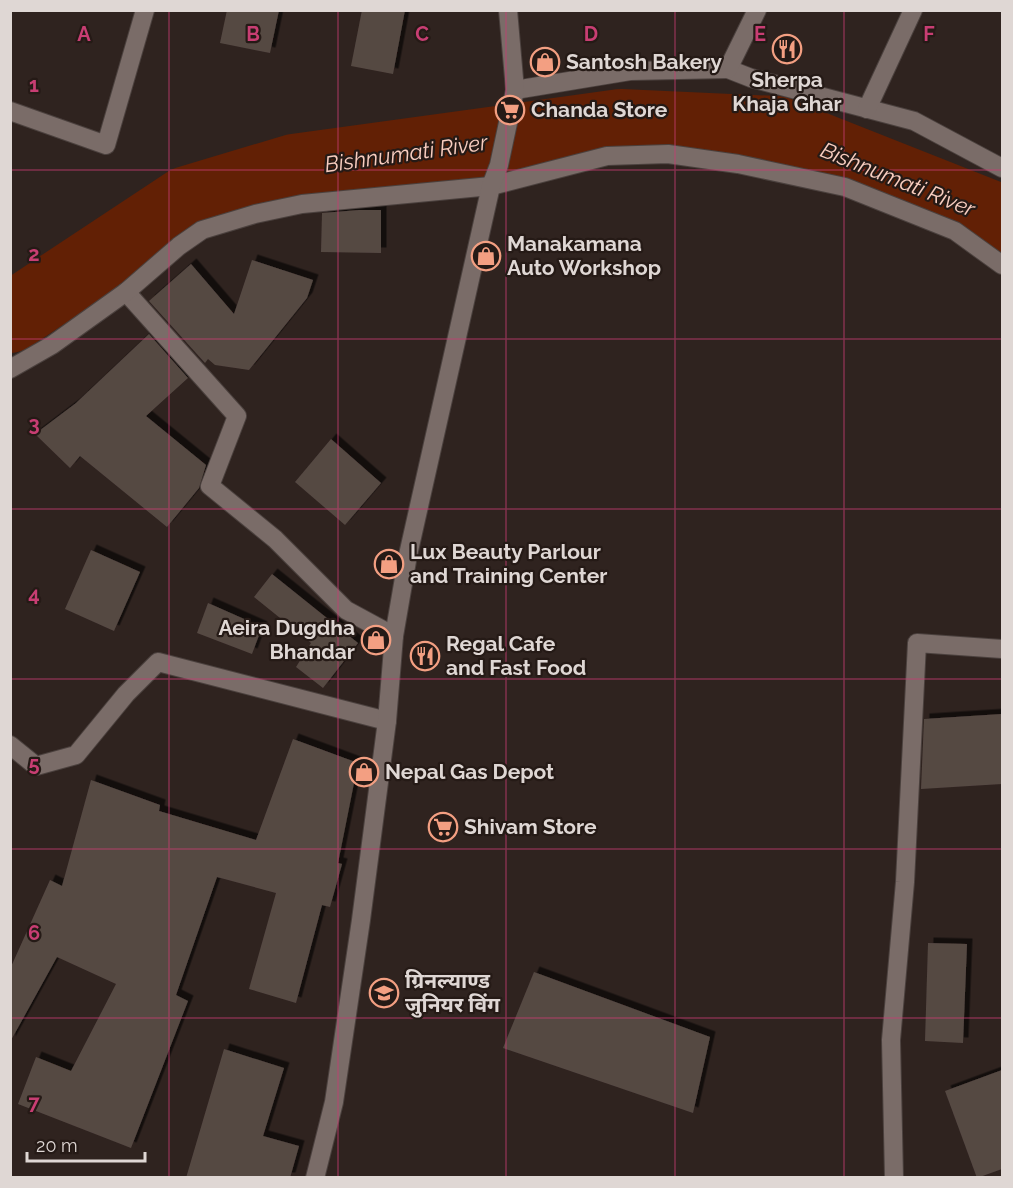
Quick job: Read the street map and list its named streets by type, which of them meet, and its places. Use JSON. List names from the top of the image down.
{
  "water": ["Bishnumati River"],
  "places": {
    "restaurant": ["Sherpa Khaja Ghar", "Regal Cafe and Fast Food"],
    "shop": [
      "Santosh Bakery",
      "Manakamana Auto Workshop",
      "Lux Beauty Parlour and Training Center",
      "Aeira Dugdha Bhandar",
      "Nepal Gas Depot"
    ],
    "supermarket": ["Chanda Store", "Shivam Store"],
    "school or university": ["ग्रिनल्याण्ड जुनियर विंग"]
  },
  "scale_bar": "20 m",
  "grid": {
    "columns": [
      "A",
      "B",
      "C",
      "D",
      "E",
      "F"
    ],
    "rows": [
      "1",
      "2",
      "3",
      "4",
      "5",
      "6",
      "7"
    ]
  }
}
